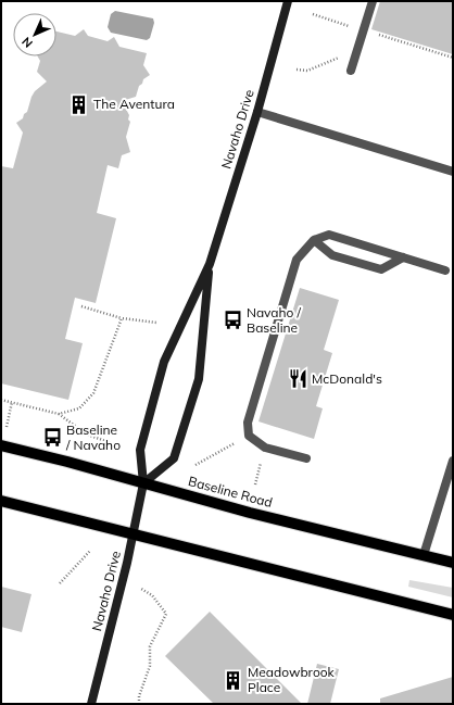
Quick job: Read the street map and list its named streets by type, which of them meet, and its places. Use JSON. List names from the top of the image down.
{
  "streets": {
    "main road": ["Baseline Road"],
    "street": ["Navaho Drive"]
  },
  "crossings": [
    ["Navaho Drive", "Baseline Road"]
  ],
  "places": {
    "building": ["The Aventura", "Meadowbrook Place"],
    "bus stop": ["Navaho / Baseline", "Baseline / Navaho"],
    "restaurant": ["McDonald's"]
  },
  "north": "bottom left"
}
